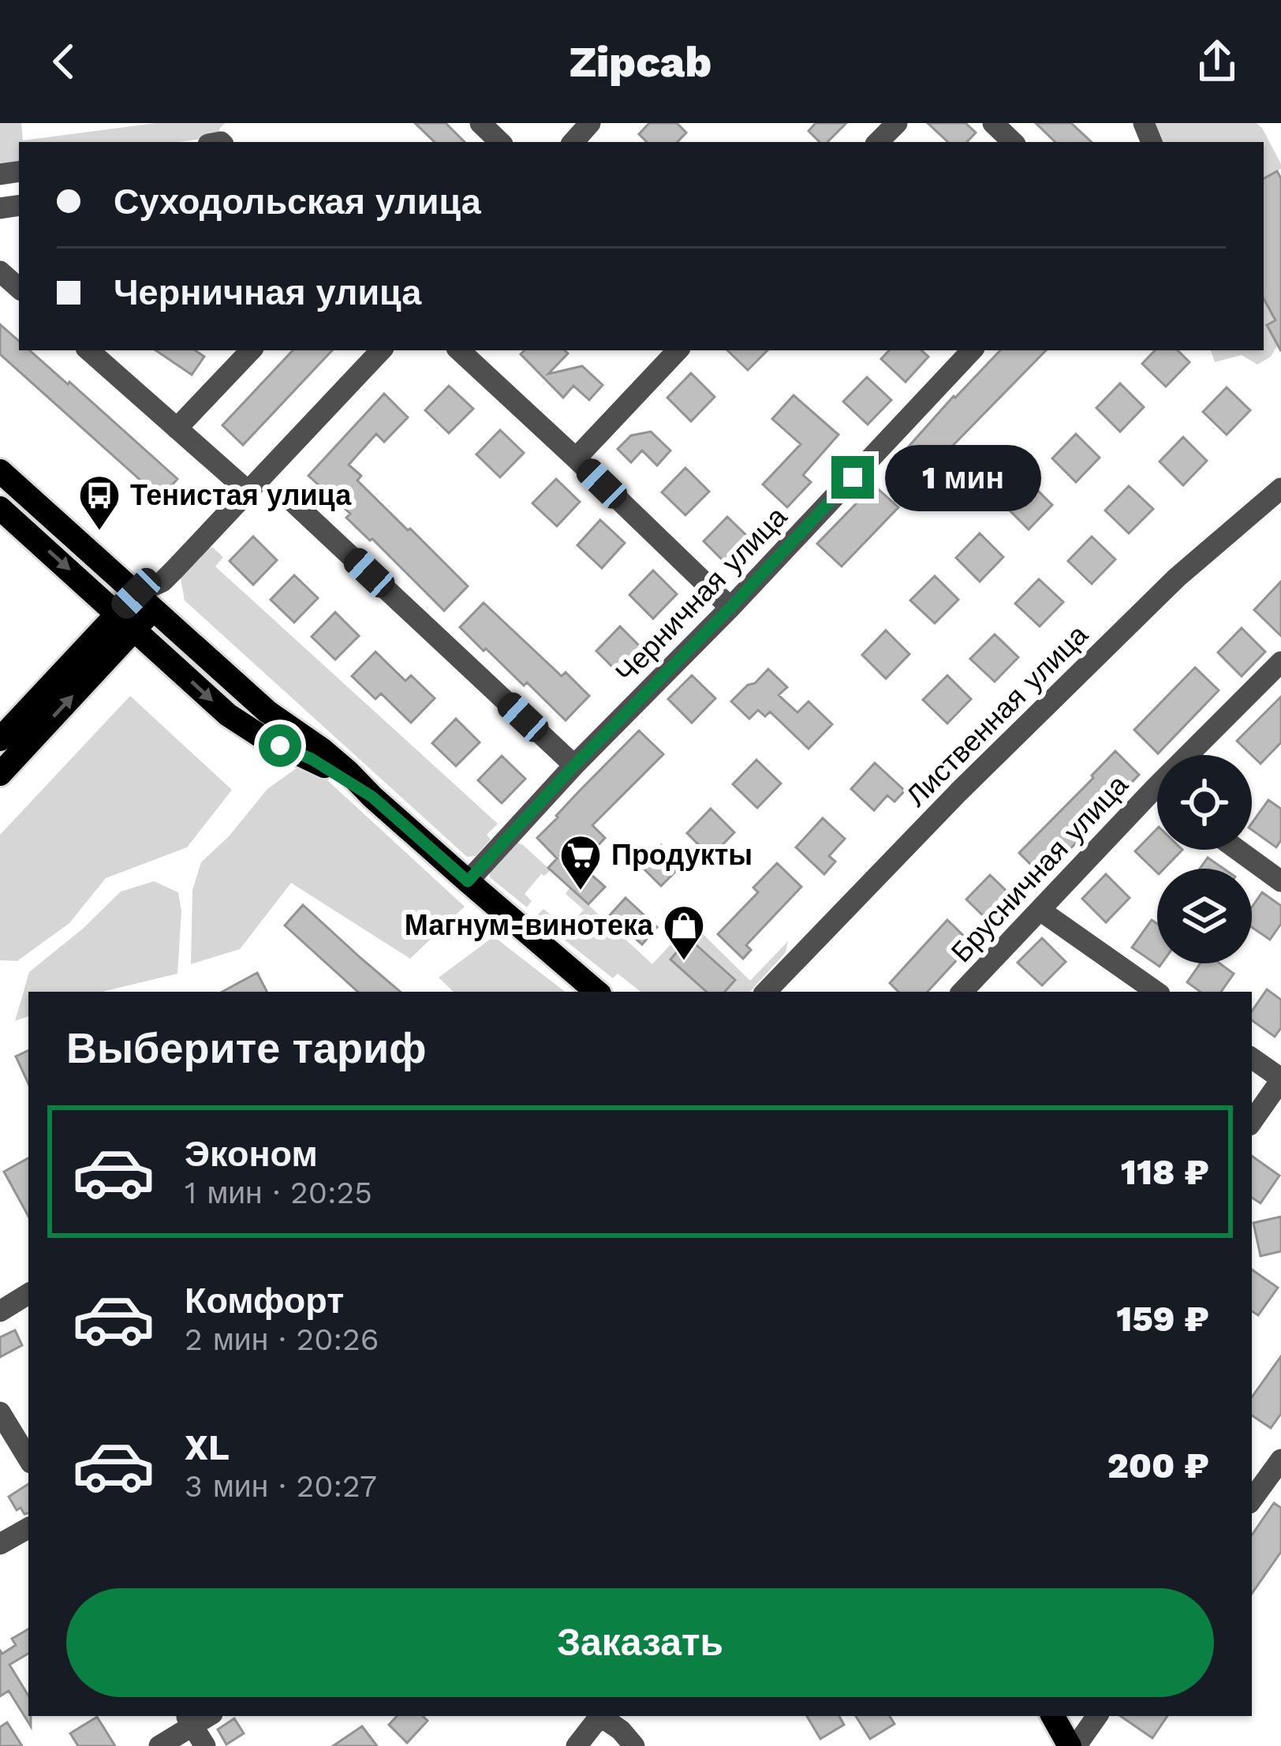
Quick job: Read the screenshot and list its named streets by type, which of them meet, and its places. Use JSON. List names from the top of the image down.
{
  "streets": {
    "street": ["Черничная улица", "Лиственная улица", "Брусничная улица"]
  },
  "places": {
    "bus stop": ["Тенистая улица"],
    "supermarket": ["Продукты"],
    "shop": ["Магнум-винотека"]
  },
  "page": {
    "header": "Zipcab",
    "banner": ["Суходольская улица", "Черничная улица"],
    "bubble": "1 мин",
    "heading": "Выберите тариф",
    "list": [
      {
        "name": "Эконом",
        "note": "1 мин · 20:25",
        "value": "118 ₽"
      },
      {
        "name": "Комфорт",
        "note": "2 мин · 20:26",
        "value": "159 ₽"
      },
      {
        "name": "XL",
        "note": "3 мин · 20:27",
        "value": "200 ₽"
      }
    ],
    "buttons": "Заказать"
  }
}
